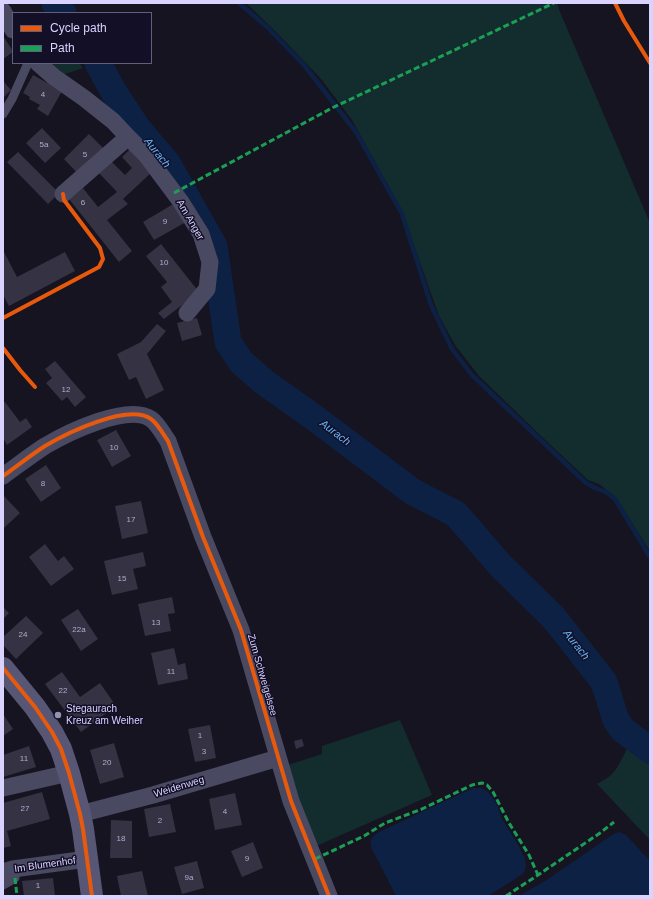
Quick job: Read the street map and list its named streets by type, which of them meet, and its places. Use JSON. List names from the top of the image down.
{
  "streets": {
    "street": [
      "Am Anger",
      "Zum Schweigelsee",
      "Weidenweg",
      "Im Blumenhof"
    ]
  },
  "crossings": [
    ["Zum Schweigelsee", "Weidenweg"]
  ],
  "water": ["Aurach"],
  "places": ["Stegaurach Kreuz am Weiher"],
  "house_numbers": [
    "4",
    "5a",
    "5",
    "6",
    "9",
    "10",
    "12",
    "10",
    "8",
    "17",
    "15",
    "13",
    "22a",
    "24",
    "11",
    "22",
    "1",
    "3",
    "11",
    "20",
    "27",
    "4",
    "2",
    "18",
    "9",
    "9a",
    "1"
  ],
  "legend": ["Cycle path", "Path"]
}
